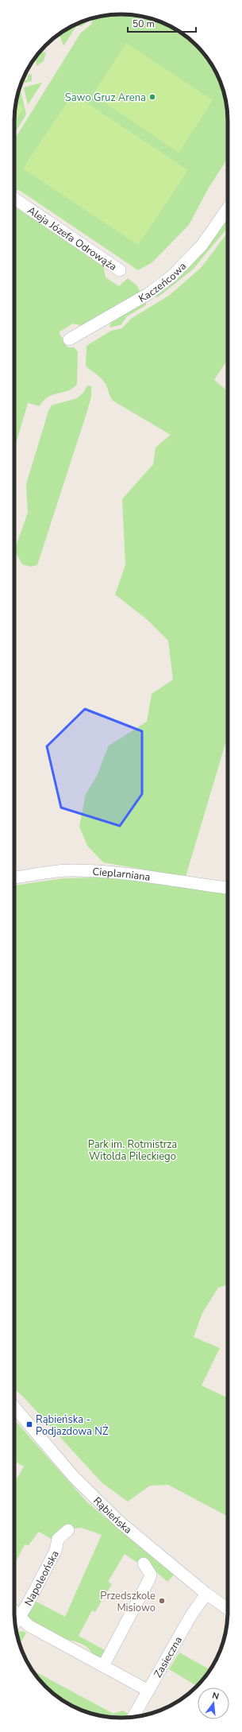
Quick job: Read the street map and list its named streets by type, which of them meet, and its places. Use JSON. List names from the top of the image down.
{
  "streets": {
    "street": [
      "Aleja Józefa Odrowąża",
      "Kaczeńcowa",
      "Cieplarniana",
      "Rąbieńska",
      "Napoleońska",
      "Zasieczna"
    ]
  },
  "crossings": [
    ["Rąbieńska", "Zasieczna"]
  ],
  "parks": ["Park im. Rotmistrza Witolda Pileckiego"],
  "places": {
    "other": ["Sawo Gruz Arena", "Przedszkole Misiowo"],
    "transit": ["Rąbieńska - Podjazdowa NŻ"]
  },
  "scale_bar": "50 m",
  "north": "top"
}
